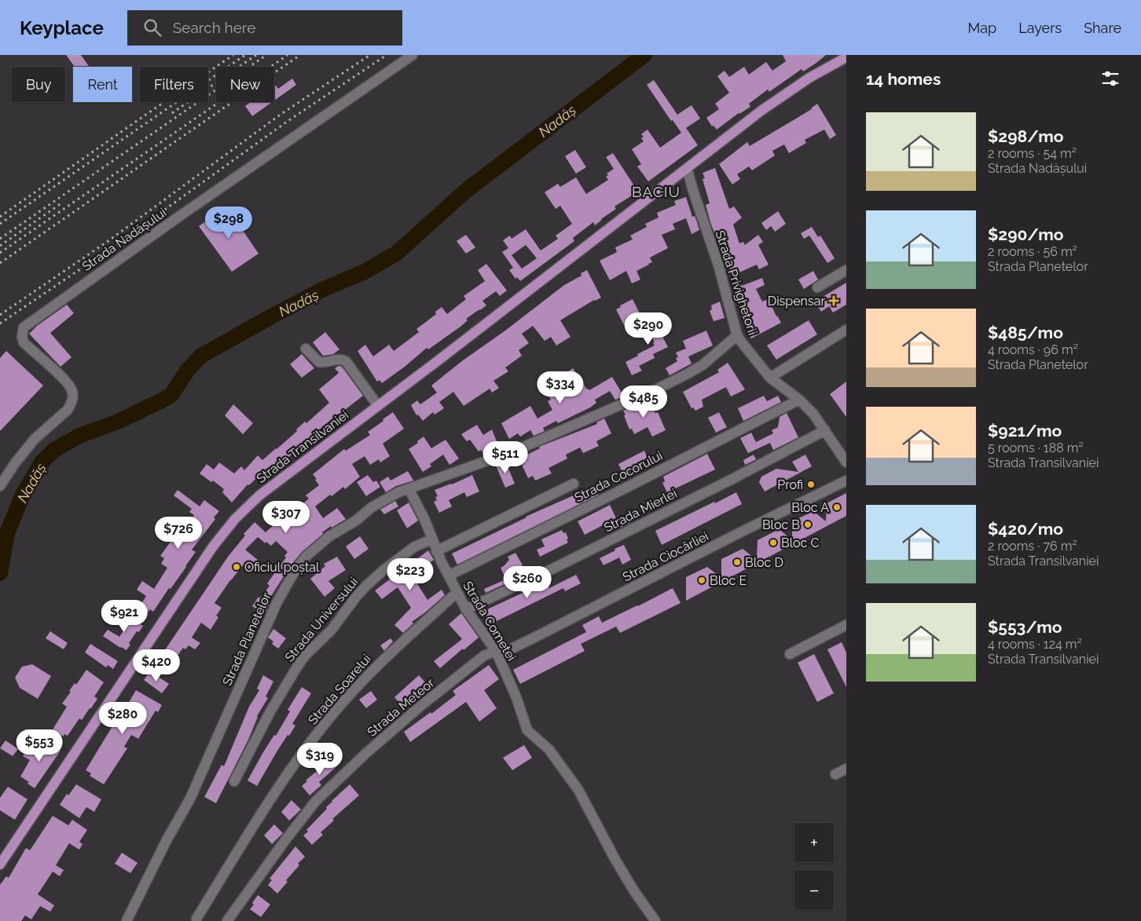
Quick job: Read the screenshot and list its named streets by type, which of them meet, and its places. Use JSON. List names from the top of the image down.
{
  "streets": {
    "main road": ["Strada Transilvaniei"],
    "street": [
      "Strada Nadășului",
      "Strada Privighetorii",
      "Strada Cocorului",
      "Strada Mierlei",
      "Strada Ciocârliei",
      "Strada Universului",
      "Strada Cometei",
      "Strada Planetelor",
      "Strada Soarelui",
      "Strada Meteor"
    ]
  },
  "crossings": [
    ["Strada Privighetorii", "Strada Transilvaniei"],
    ["Strada Privighetorii", "Strada Cocorului"],
    ["Strada Privighetorii", "Strada Mierlei"],
    ["Strada Privighetorii", "Strada Planetelor"],
    ["Strada Cocorului", "Strada Cometei"],
    ["Strada Mierlei", "Strada Cometei"],
    ["Strada Ciocârliei", "Strada Cometei"],
    ["Strada Ciocârliei", "Strada Meteor"],
    ["Strada Universului", "Strada Cometei"],
    ["Strada Cometei", "Strada Planetelor"],
    ["Strada Cometei", "Strada Soarelui"],
    ["Strada Cometei", "Strada Meteor"]
  ],
  "districts": ["BACIU"],
  "water": ["Nadăș"],
  "places": {
    "health": ["Dispensar"],
    "other": [
      "Profi",
      "Bloc A",
      "Bloc B",
      "Bloc C",
      "Bloc D",
      "Oficiul poștal",
      "Bloc E"
    ]
  },
  "page": {
    "header": "Keyplace",
    "search": "Search here",
    "nav": ["Map", "Layers", "Share"],
    "heading": "14 homes",
    "chip": [
      "Buy",
      "Rent",
      "Filters",
      "New"
    ],
    "list": [
      {
        "name": "$298/mo",
        "note": "2 rooms · 54 m² · Strada Nadășului"
      },
      {
        "name": "$290/mo",
        "note": "2 rooms · 56 m² · Strada Planetelor"
      },
      {
        "name": "$485/mo",
        "note": "4 rooms · 96 m² · Strada Planetelor"
      },
      {
        "name": "$921/mo",
        "note": "5 rooms · 188 m² · Strada Transilvaniei"
      },
      {
        "name": "$420/mo",
        "note": "2 rooms · 76 m² · Strada Transilvaniei"
      },
      {
        "name": "$553/mo",
        "note": "4 rooms · 124 m² · Strada Transilvaniei"
      }
    ],
    "price": [
      "$298",
      "$290",
      "$334",
      "$485",
      "$511",
      "$307",
      "$726",
      "$223",
      "$260",
      "$921",
      "$420",
      "$280",
      "$553",
      "$319"
    ],
    "map_buttons": ["+", "−"]
  }
}
